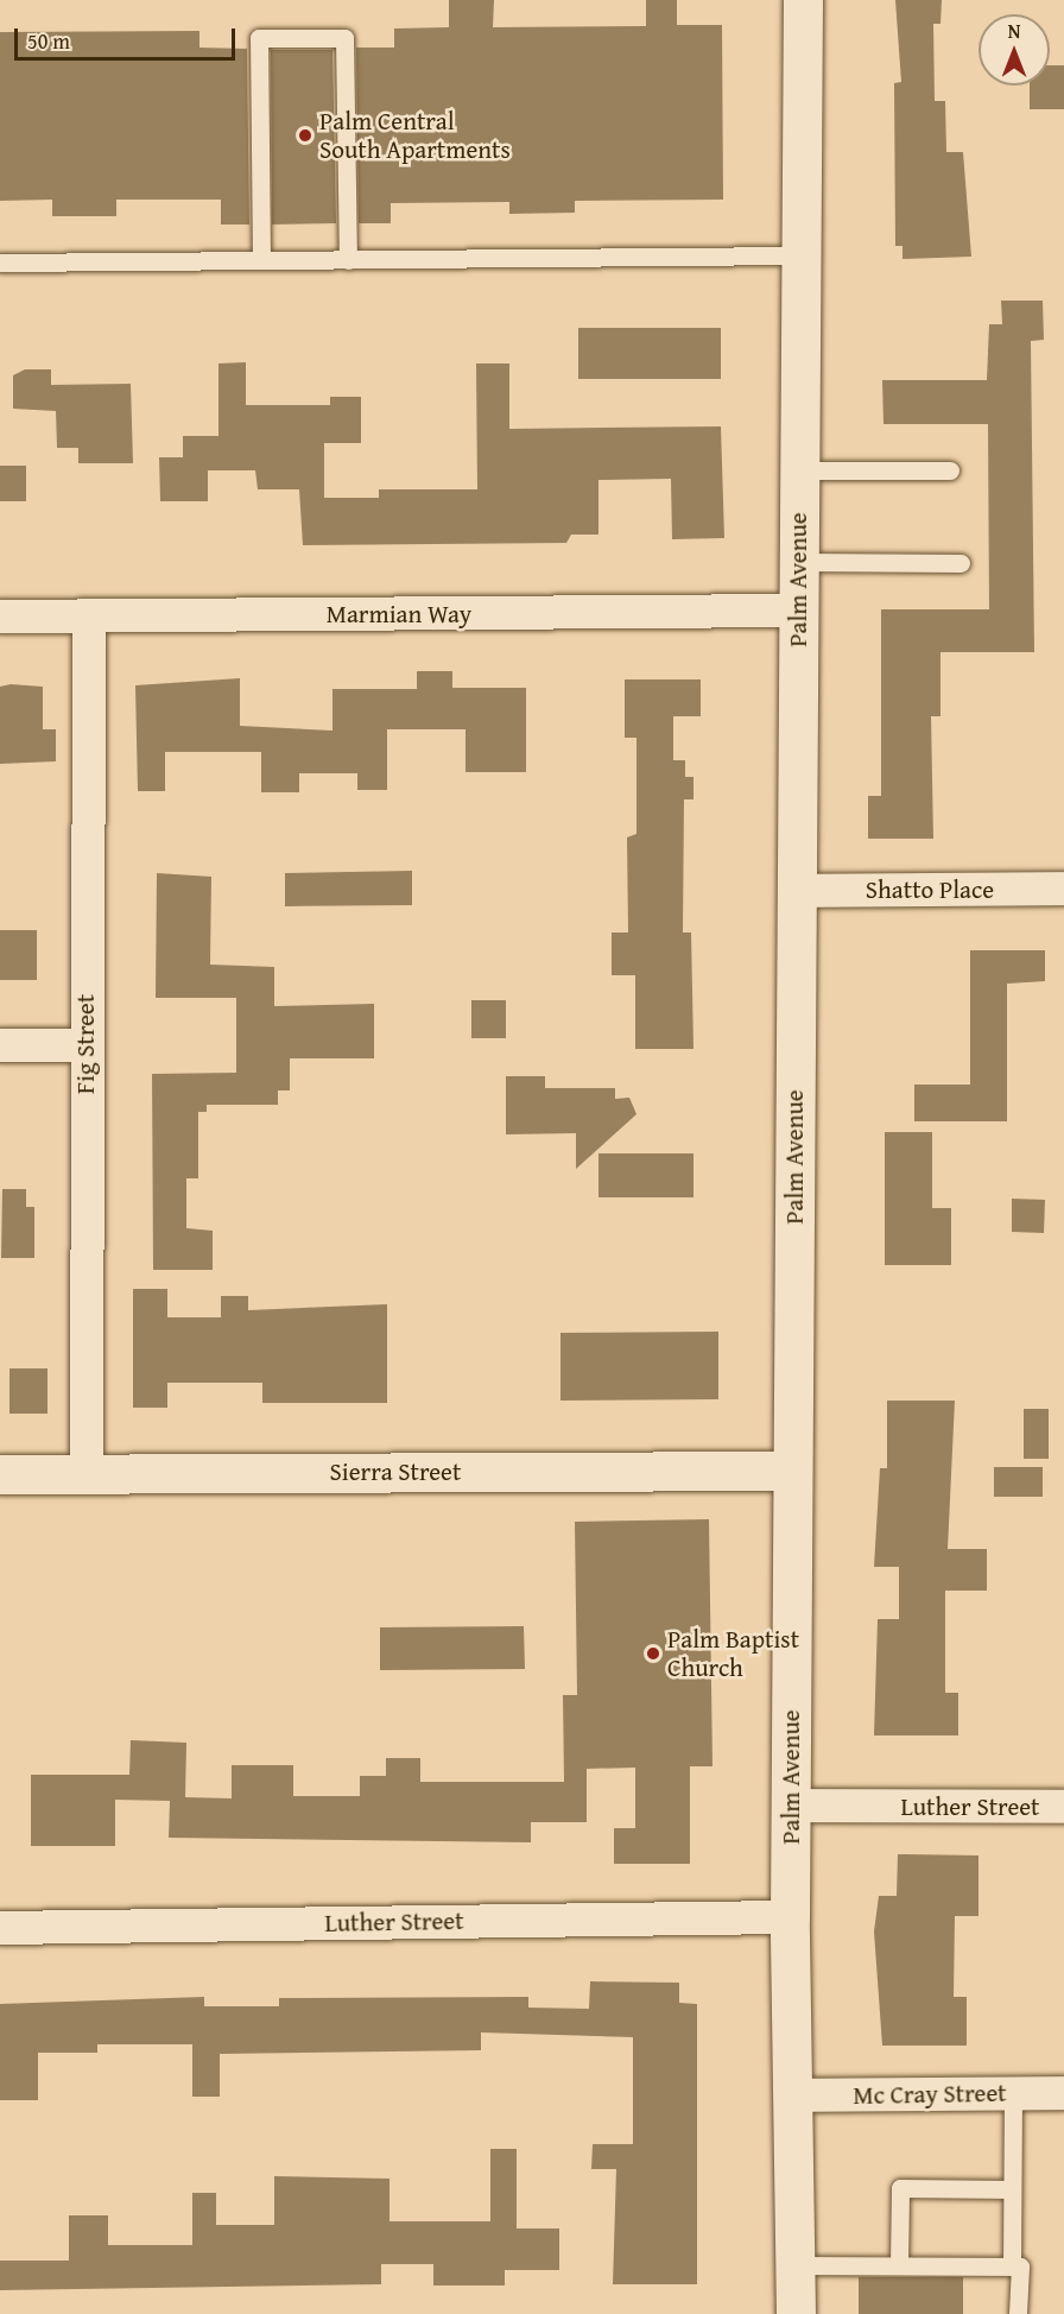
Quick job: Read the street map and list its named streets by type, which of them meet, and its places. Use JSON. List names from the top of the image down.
{
  "streets": {
    "street": [
      "Palm Avenue",
      "Marmian Way",
      "Shatto Place",
      "Fig Street",
      "Sierra Street",
      "Luther Street",
      "Mc Cray Street"
    ]
  },
  "crossings": [
    ["Palm Avenue", "Marmian Way"],
    ["Palm Avenue", "Shatto Place"],
    ["Palm Avenue", "Sierra Street"],
    ["Palm Avenue", "Luther Street"],
    ["Palm Avenue", "Mc Cray Street"],
    ["Marmian Way", "Fig Street"],
    ["Fig Street", "Sierra Street"]
  ],
  "places": ["Palm Central South Apartments", "Palm Baptist Church"],
  "scale_bar": "50 m",
  "north": "top"
}
